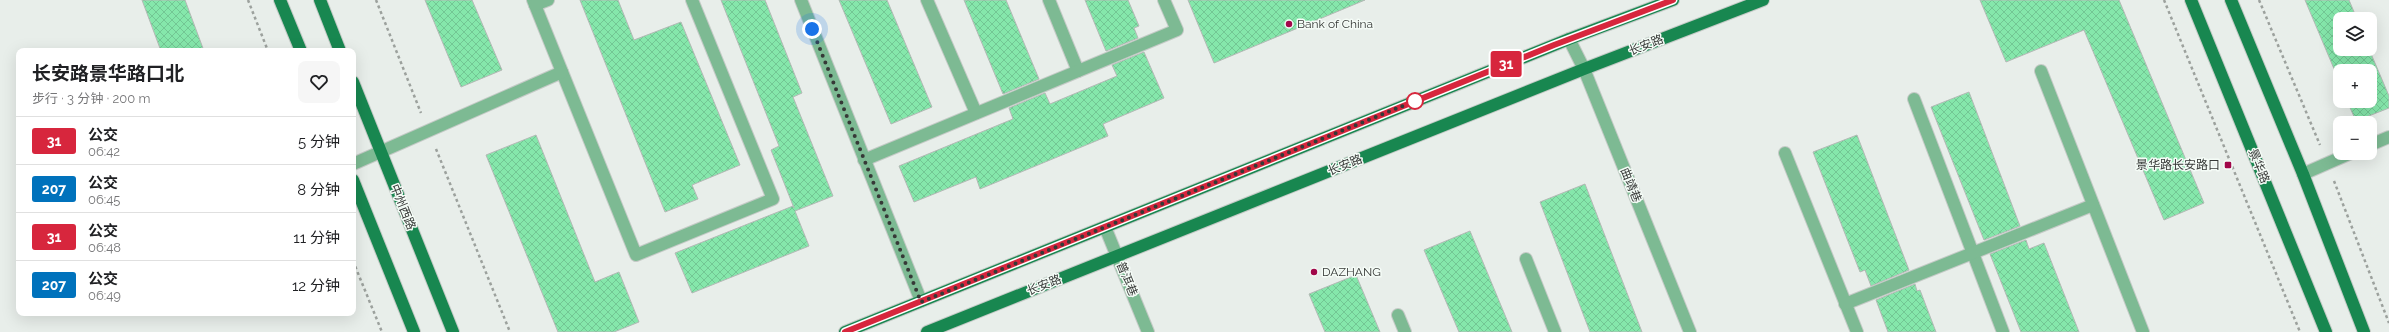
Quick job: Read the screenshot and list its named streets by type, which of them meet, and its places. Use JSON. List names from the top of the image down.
{
  "streets": {
    "main road": ["长安路", "景华路", "中州西路"],
    "lane": ["曲靖巷", "普洱巷"]
  },
  "crossings": [
    ["长安路", "曲靖巷"],
    ["长安路", "普洱巷"]
  ],
  "places": {
    "other": ["Bank of China", "DAZHANG"],
    "transit": ["景华路长安路口"]
  },
  "lines": ["bus line 31"],
  "page": {
    "on_map": "31",
    "map_buttons": ["+", "−"],
    "heading": ["长安路景华路口北", "步行 · 3 分钟 · 200 m"],
    "list": [
      {
        "mark": "31",
        "name": "公交",
        "note": "06:42",
        "value": "5 分钟"
      },
      {
        "mark": "207",
        "name": "公交",
        "note": "06:45",
        "value": "8 分钟"
      },
      {
        "mark": "31",
        "name": "公交",
        "note": "06:48",
        "value": "11 分钟"
      },
      {
        "mark": "207",
        "name": "公交",
        "note": "06:49",
        "value": "12 分钟"
      }
    ]
  }
}
